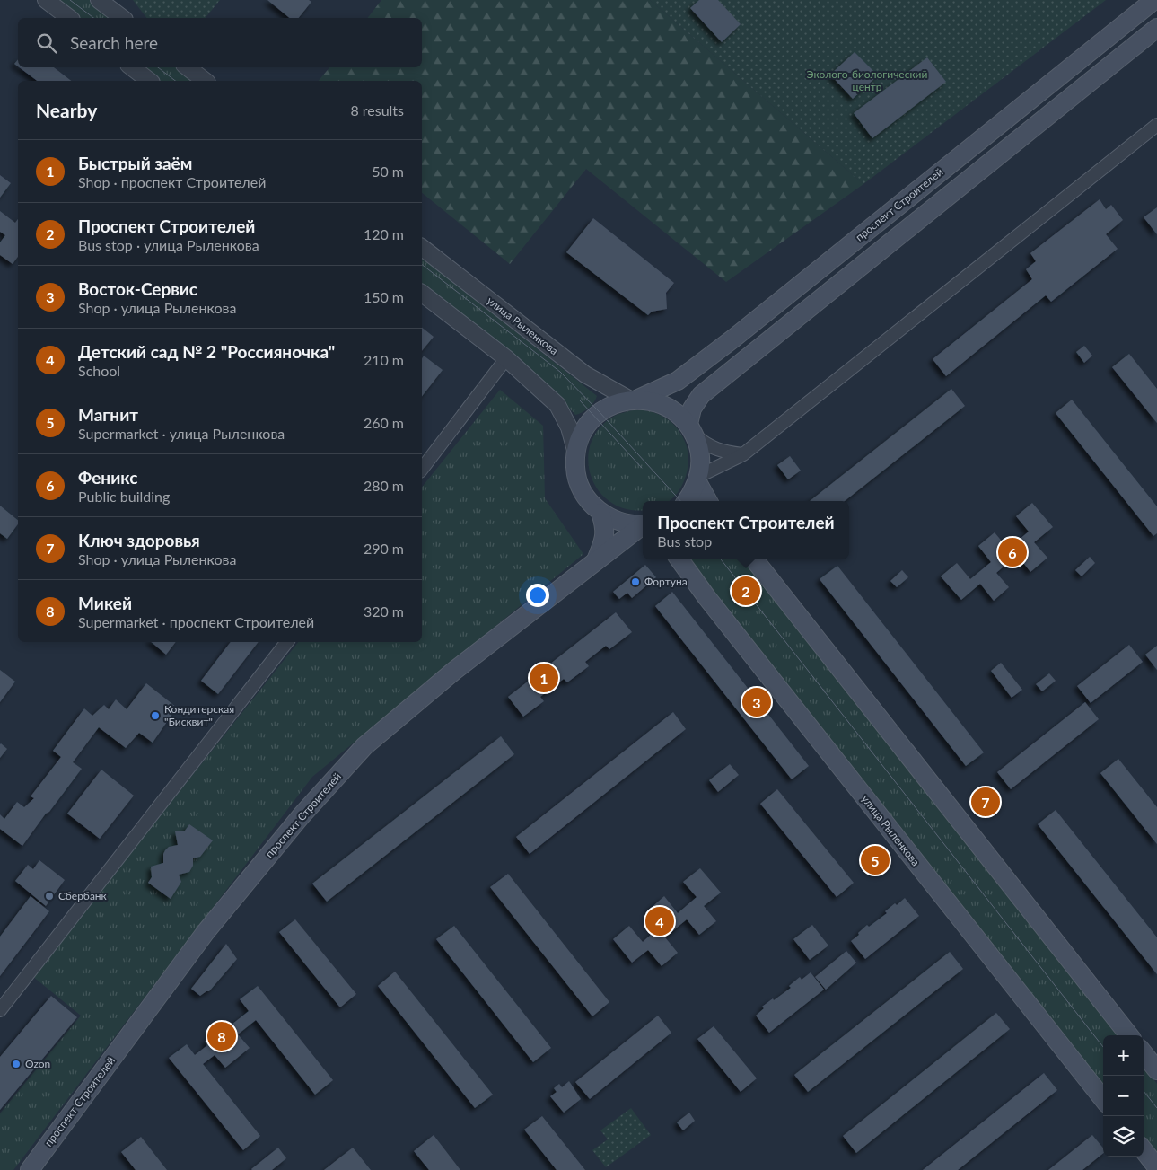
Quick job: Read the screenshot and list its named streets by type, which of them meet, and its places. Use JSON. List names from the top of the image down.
{
  "streets": {
    "main road": ["проспект Строителей", "улица Рыленкова"]
  },
  "crossings": [
    ["проспект Строителей", "улица Рыленкова"]
  ],
  "parks": ["Эколого-биологический центр"],
  "places": [
    "Фортуна",
    "Кондитерская \"Бисквит\"",
    "Сбербанк",
    "Ozon"
  ],
  "page": {
    "search": "Search here",
    "heading": ["Nearby", "8 results"],
    "list": [
      {
        "mark": "1",
        "name": "Быстрый заём",
        "note": "Shop · проспект Строителей",
        "value": "50 m"
      },
      {
        "mark": "2",
        "name": "Проспект Строителей",
        "note": "Bus stop · улица Рыленкова",
        "value": "120 m"
      },
      {
        "mark": "3",
        "name": "Восток-Сервис",
        "note": "Shop · улица Рыленкова",
        "value": "150 m"
      },
      {
        "mark": "4",
        "name": "Детский сад № 2 \"Россияночка\"",
        "note": "School",
        "value": "210 m"
      },
      {
        "mark": "5",
        "name": "Магнит",
        "note": "Supermarket · улица Рыленкова",
        "value": "260 m"
      },
      {
        "mark": "6",
        "name": "Феникс",
        "note": "Public building",
        "value": "280 m"
      },
      {
        "mark": "7",
        "name": "Ключ здоровья",
        "note": "Shop · улица Рыленкова",
        "value": "290 m"
      },
      {
        "mark": "8",
        "name": "Микей",
        "note": "Supermarket · проспект Строителей",
        "value": "320 m"
      }
    ],
    "popup": ["Проспект Строителей", "Bus stop"],
    "pins": [
      "6",
      "2",
      "1",
      "3",
      "7",
      "5",
      "4",
      "8"
    ],
    "map_buttons": ["+", "−"]
  }
}
